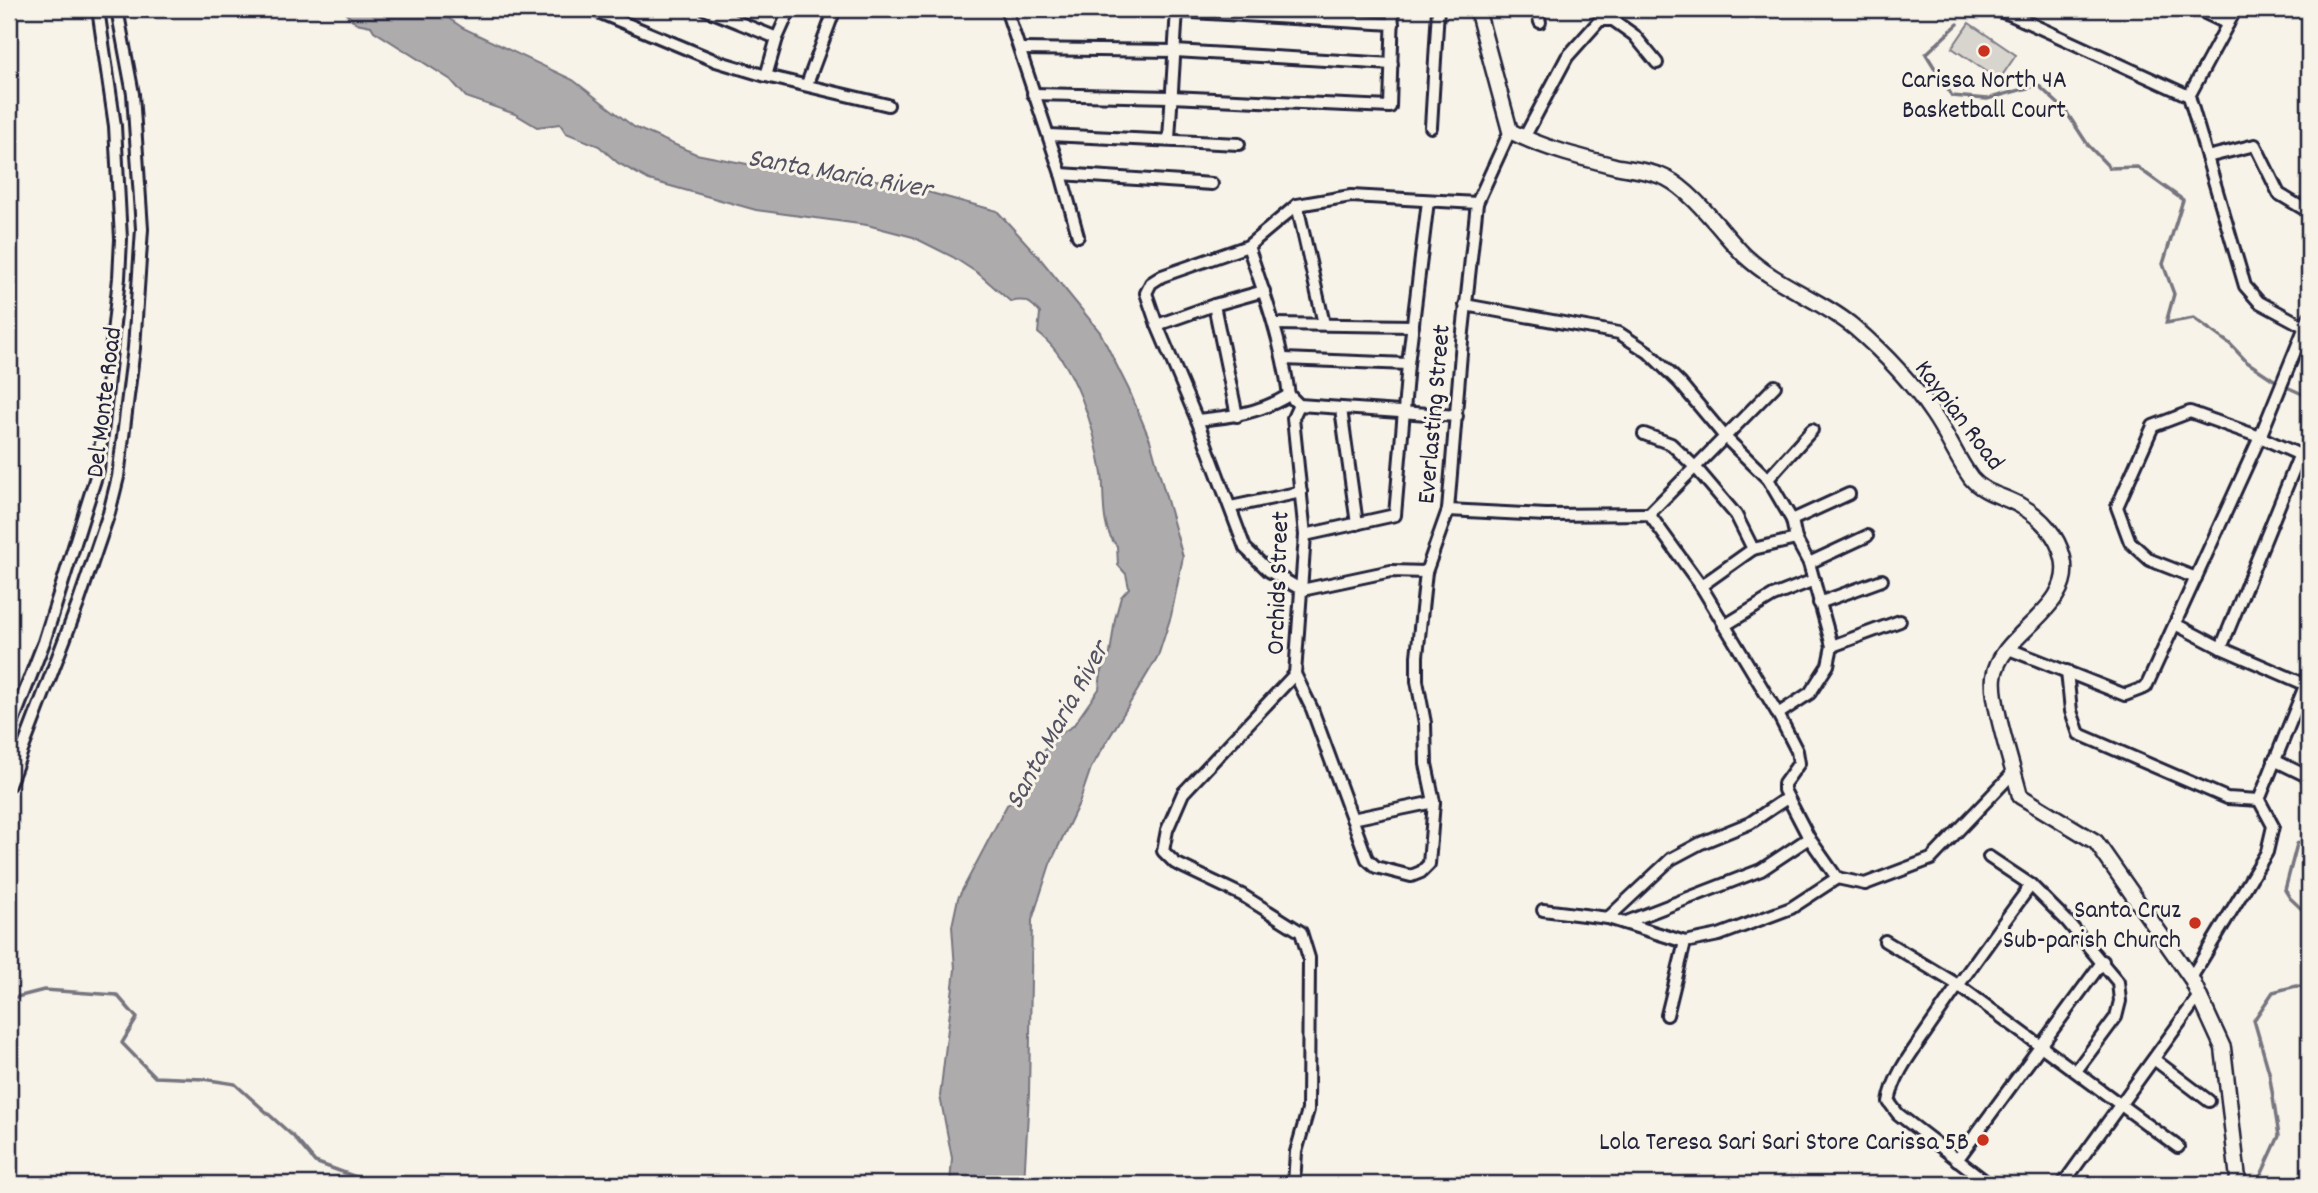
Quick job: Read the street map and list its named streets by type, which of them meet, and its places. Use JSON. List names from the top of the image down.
{
  "streets": {
    "street": [
      "Del Monte Road",
      "Everlasting Street",
      "Kaypian Road",
      "Orchids Street"
    ]
  },
  "crossings": [
    ["Everlasting Street", "Kaypian Road"],
    ["Everlasting Street", "Orchids Street"]
  ],
  "water": ["Santa Maria River"],
  "places": ["Carissa North 4A Basketball Court", "Santa Cruz Sub-parish Church", "Lola Teresa Sari Sari Store Carissa 5B"]
}
